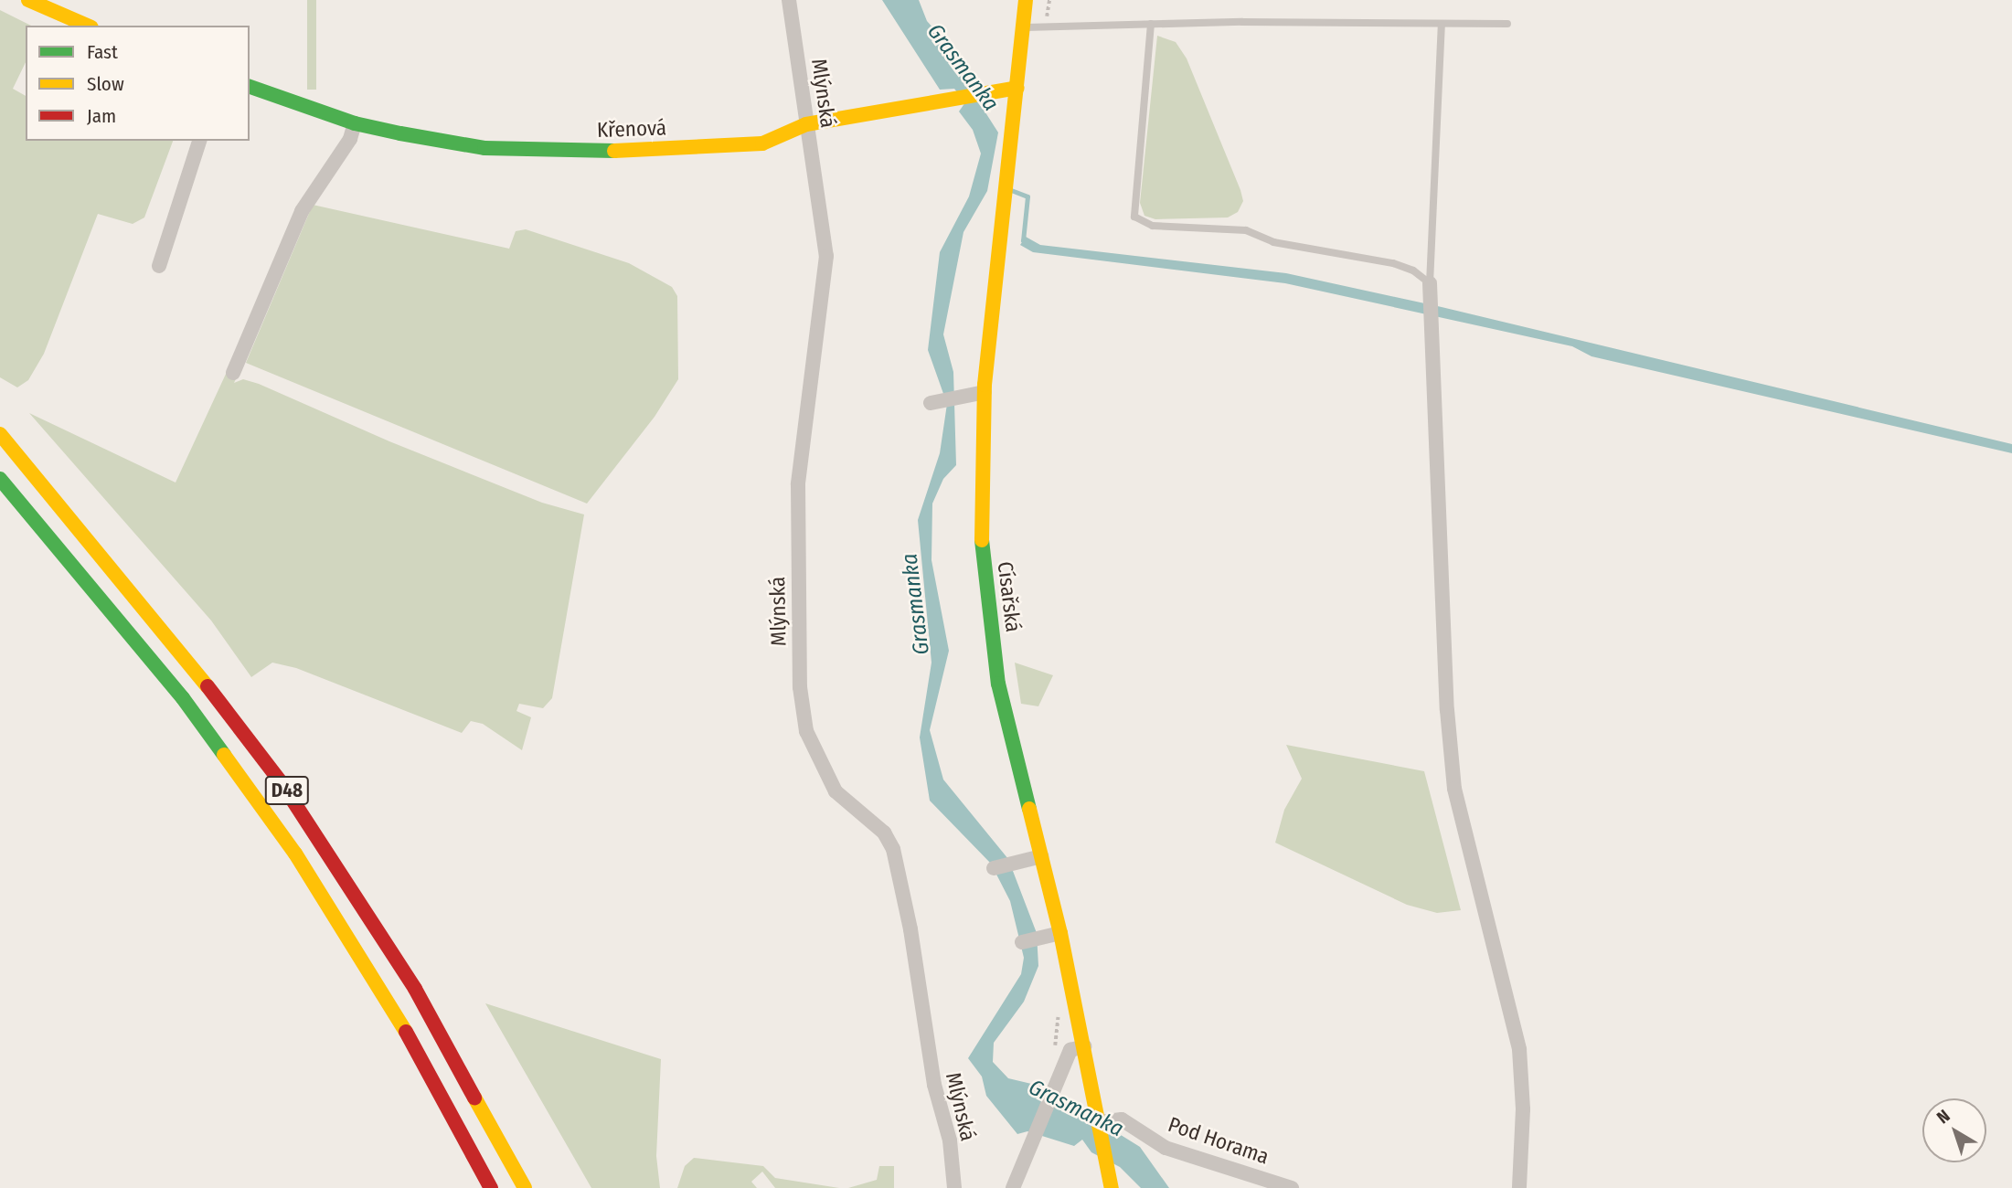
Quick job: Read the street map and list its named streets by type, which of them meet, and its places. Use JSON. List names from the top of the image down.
{
  "streets": {
    "main road": ["Křenová", "Císařská", "D48"],
    "street": ["Mlýnská", "Pod Horama"]
  },
  "crossings": [
    ["Mlýnská", "Křenová"],
    ["Křenová", "Císařská"],
    ["Císařská", "Pod Horama"]
  ],
  "water": ["Grasmanka"],
  "legend": ["Fast", "Slow", "Jam"],
  "north": "top left"
}
